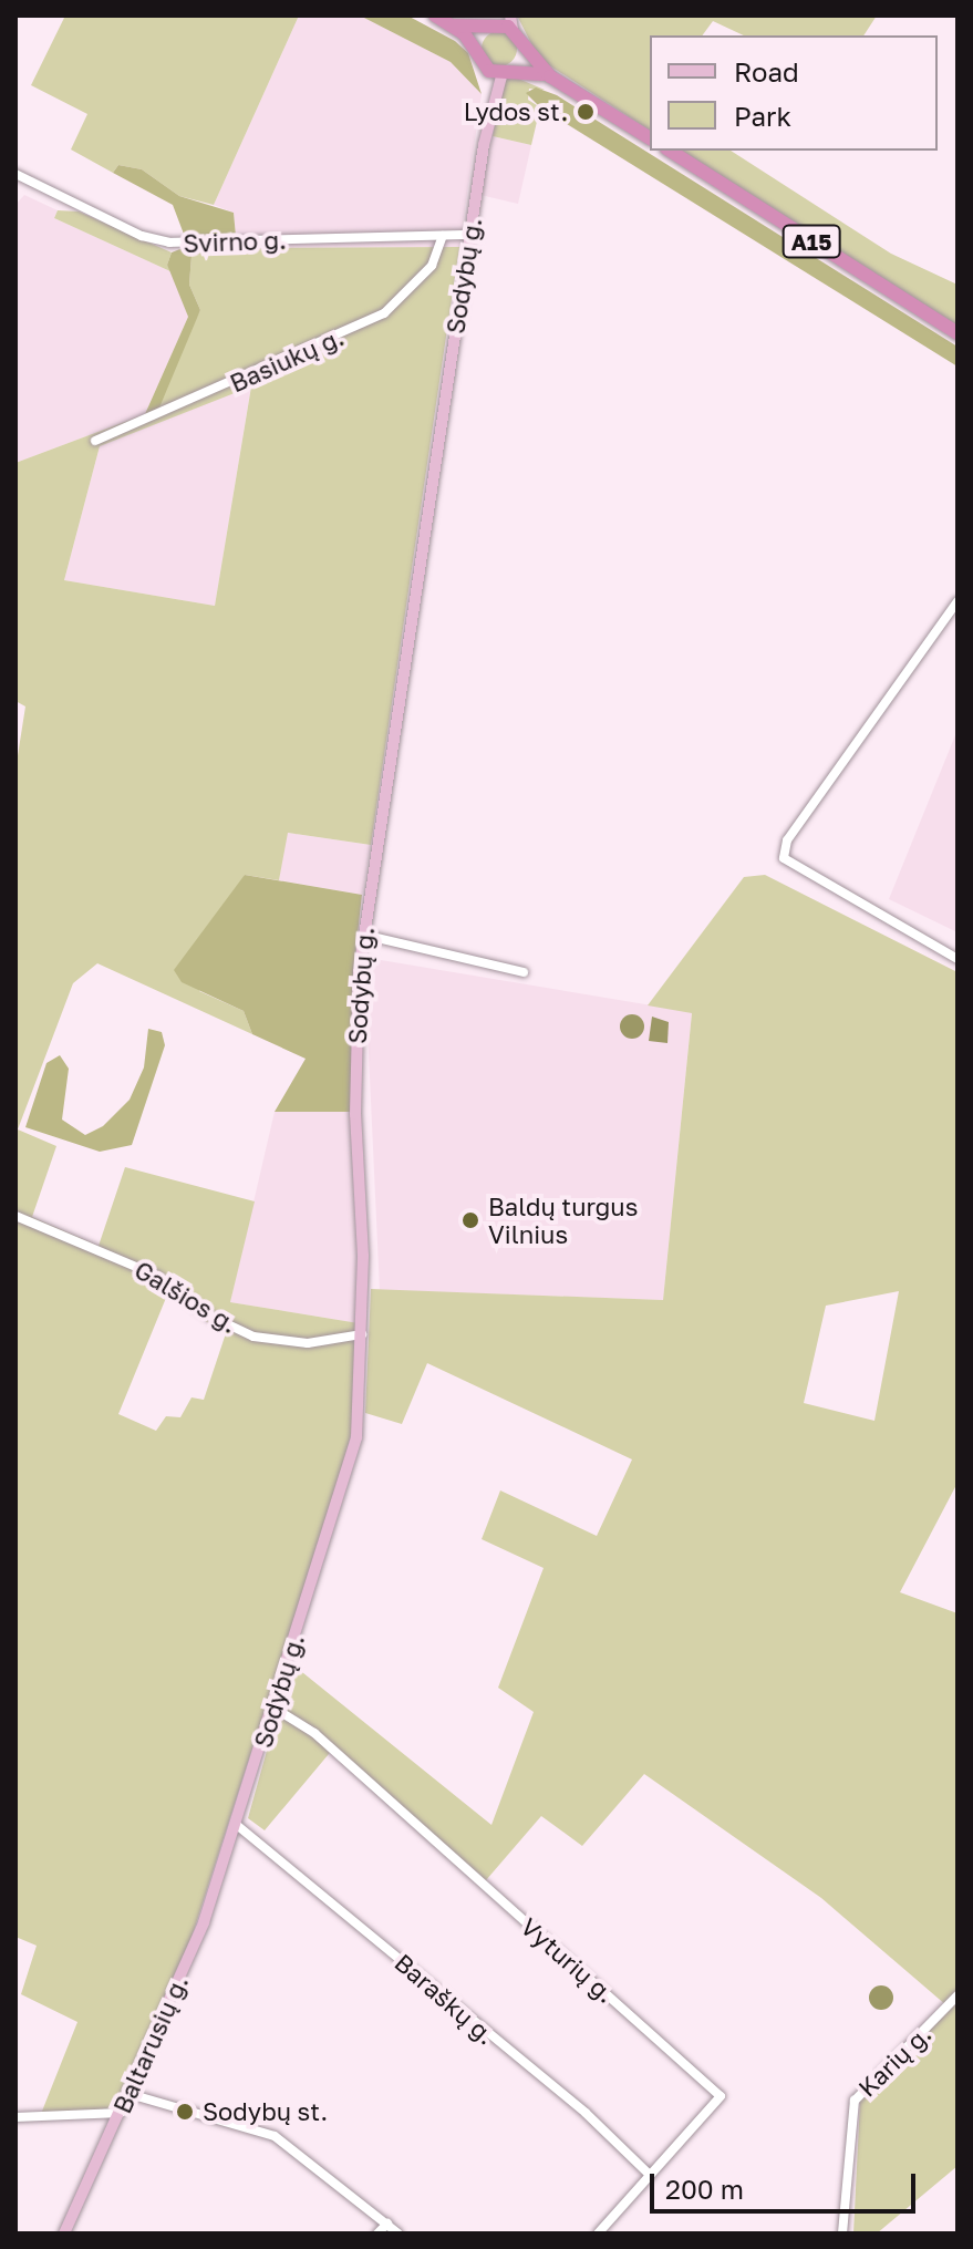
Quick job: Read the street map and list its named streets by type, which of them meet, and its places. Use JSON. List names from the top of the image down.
{
  "streets": {
    "highway": ["A15"],
    "main road": ["Sodybų g.", "Baltarusių g."],
    "street": [
      "Svirno g.",
      "Basiukų g.",
      "Galšios g.",
      "Vyturių g.",
      "Baraškų g.",
      "Karių g."
    ]
  },
  "crossings": [
    ["Svirno g.", "Sodybų g."],
    ["Svirno g.", "Basiukų g."],
    ["Sodybų g.", "Galšios g."],
    ["Sodybų g.", "Vyturių g."],
    ["Sodybų g.", "Baraškų g."],
    ["Sodybų g.", "Baltarusių g."],
    ["Vyturių g.", "Baraškų g."]
  ],
  "places": ["Lydos st.", "Baldų turgus Vilnius", "Sodybų st."],
  "legend": ["Road", "Park"],
  "scale_bar": "200 m"
}
